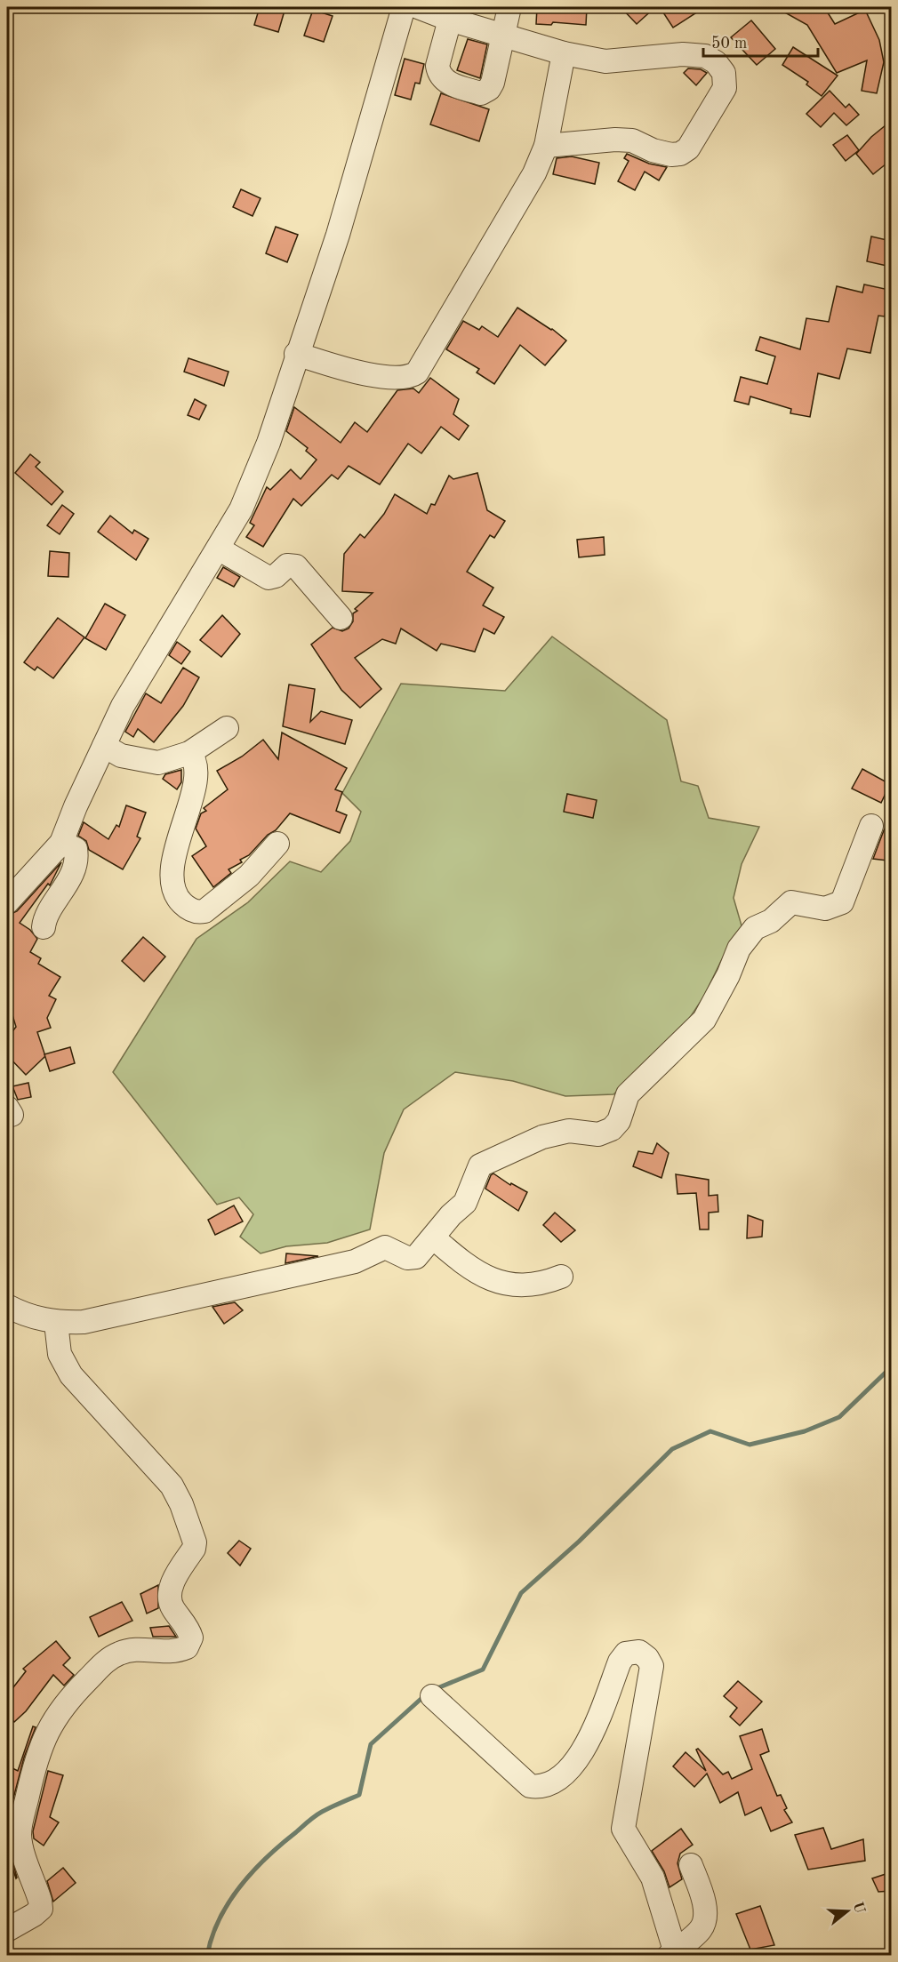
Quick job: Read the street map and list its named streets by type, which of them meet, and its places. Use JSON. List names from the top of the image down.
{
  "scale_bar": "50 m",
  "north": "right"
}
